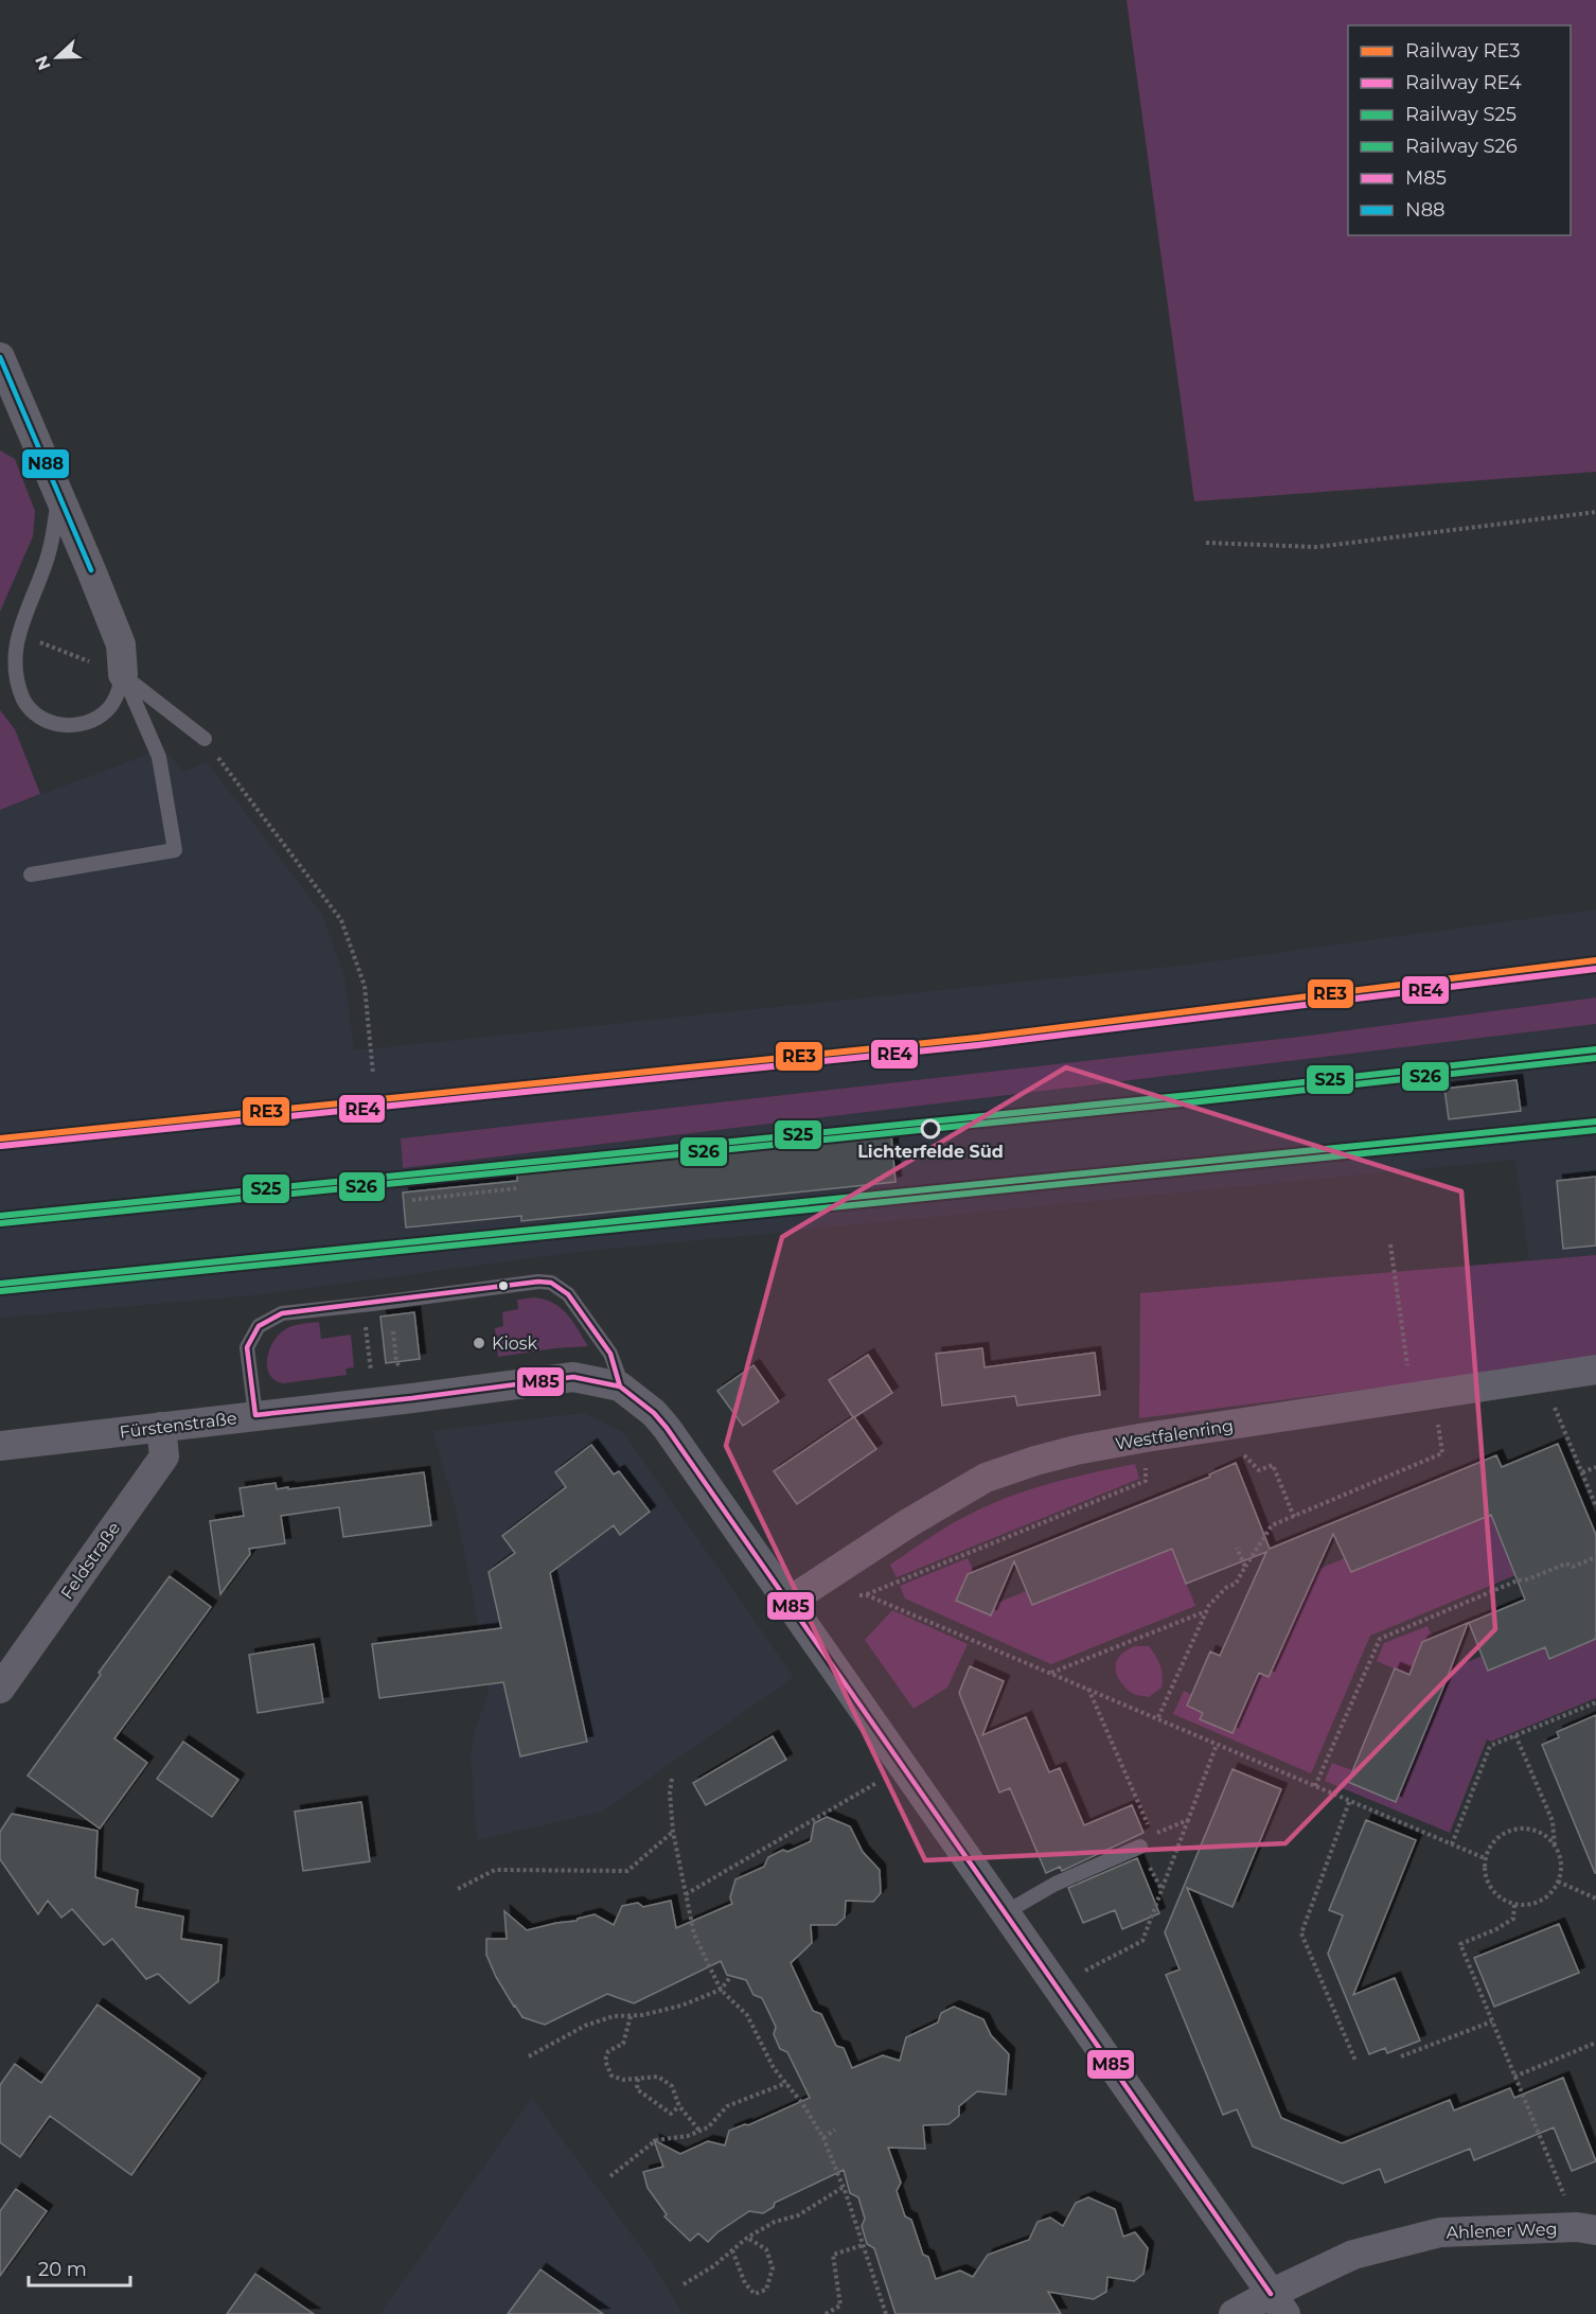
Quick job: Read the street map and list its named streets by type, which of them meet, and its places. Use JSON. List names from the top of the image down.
{
  "streets": {
    "street": [
      "Fürstenstraße",
      "Westfalenring",
      "Feldstraße",
      "Ahlener Weg"
    ]
  },
  "crossings": [
    ["Fürstenstraße", "Feldstraße"]
  ],
  "places": ["Lichterfelde Süd", "Kiosk"],
  "lines": [
    "transit line N88",
    "rail line RE3",
    "rail line RE4",
    "rail line S25",
    "rail line S26",
    "transit line M85"
  ],
  "legend": [
    "Railway RE3",
    "Railway RE4",
    "Railway S25",
    "Railway S26",
    "M85",
    "N88"
  ],
  "scale_bar": "20 m",
  "north": "left"
}
